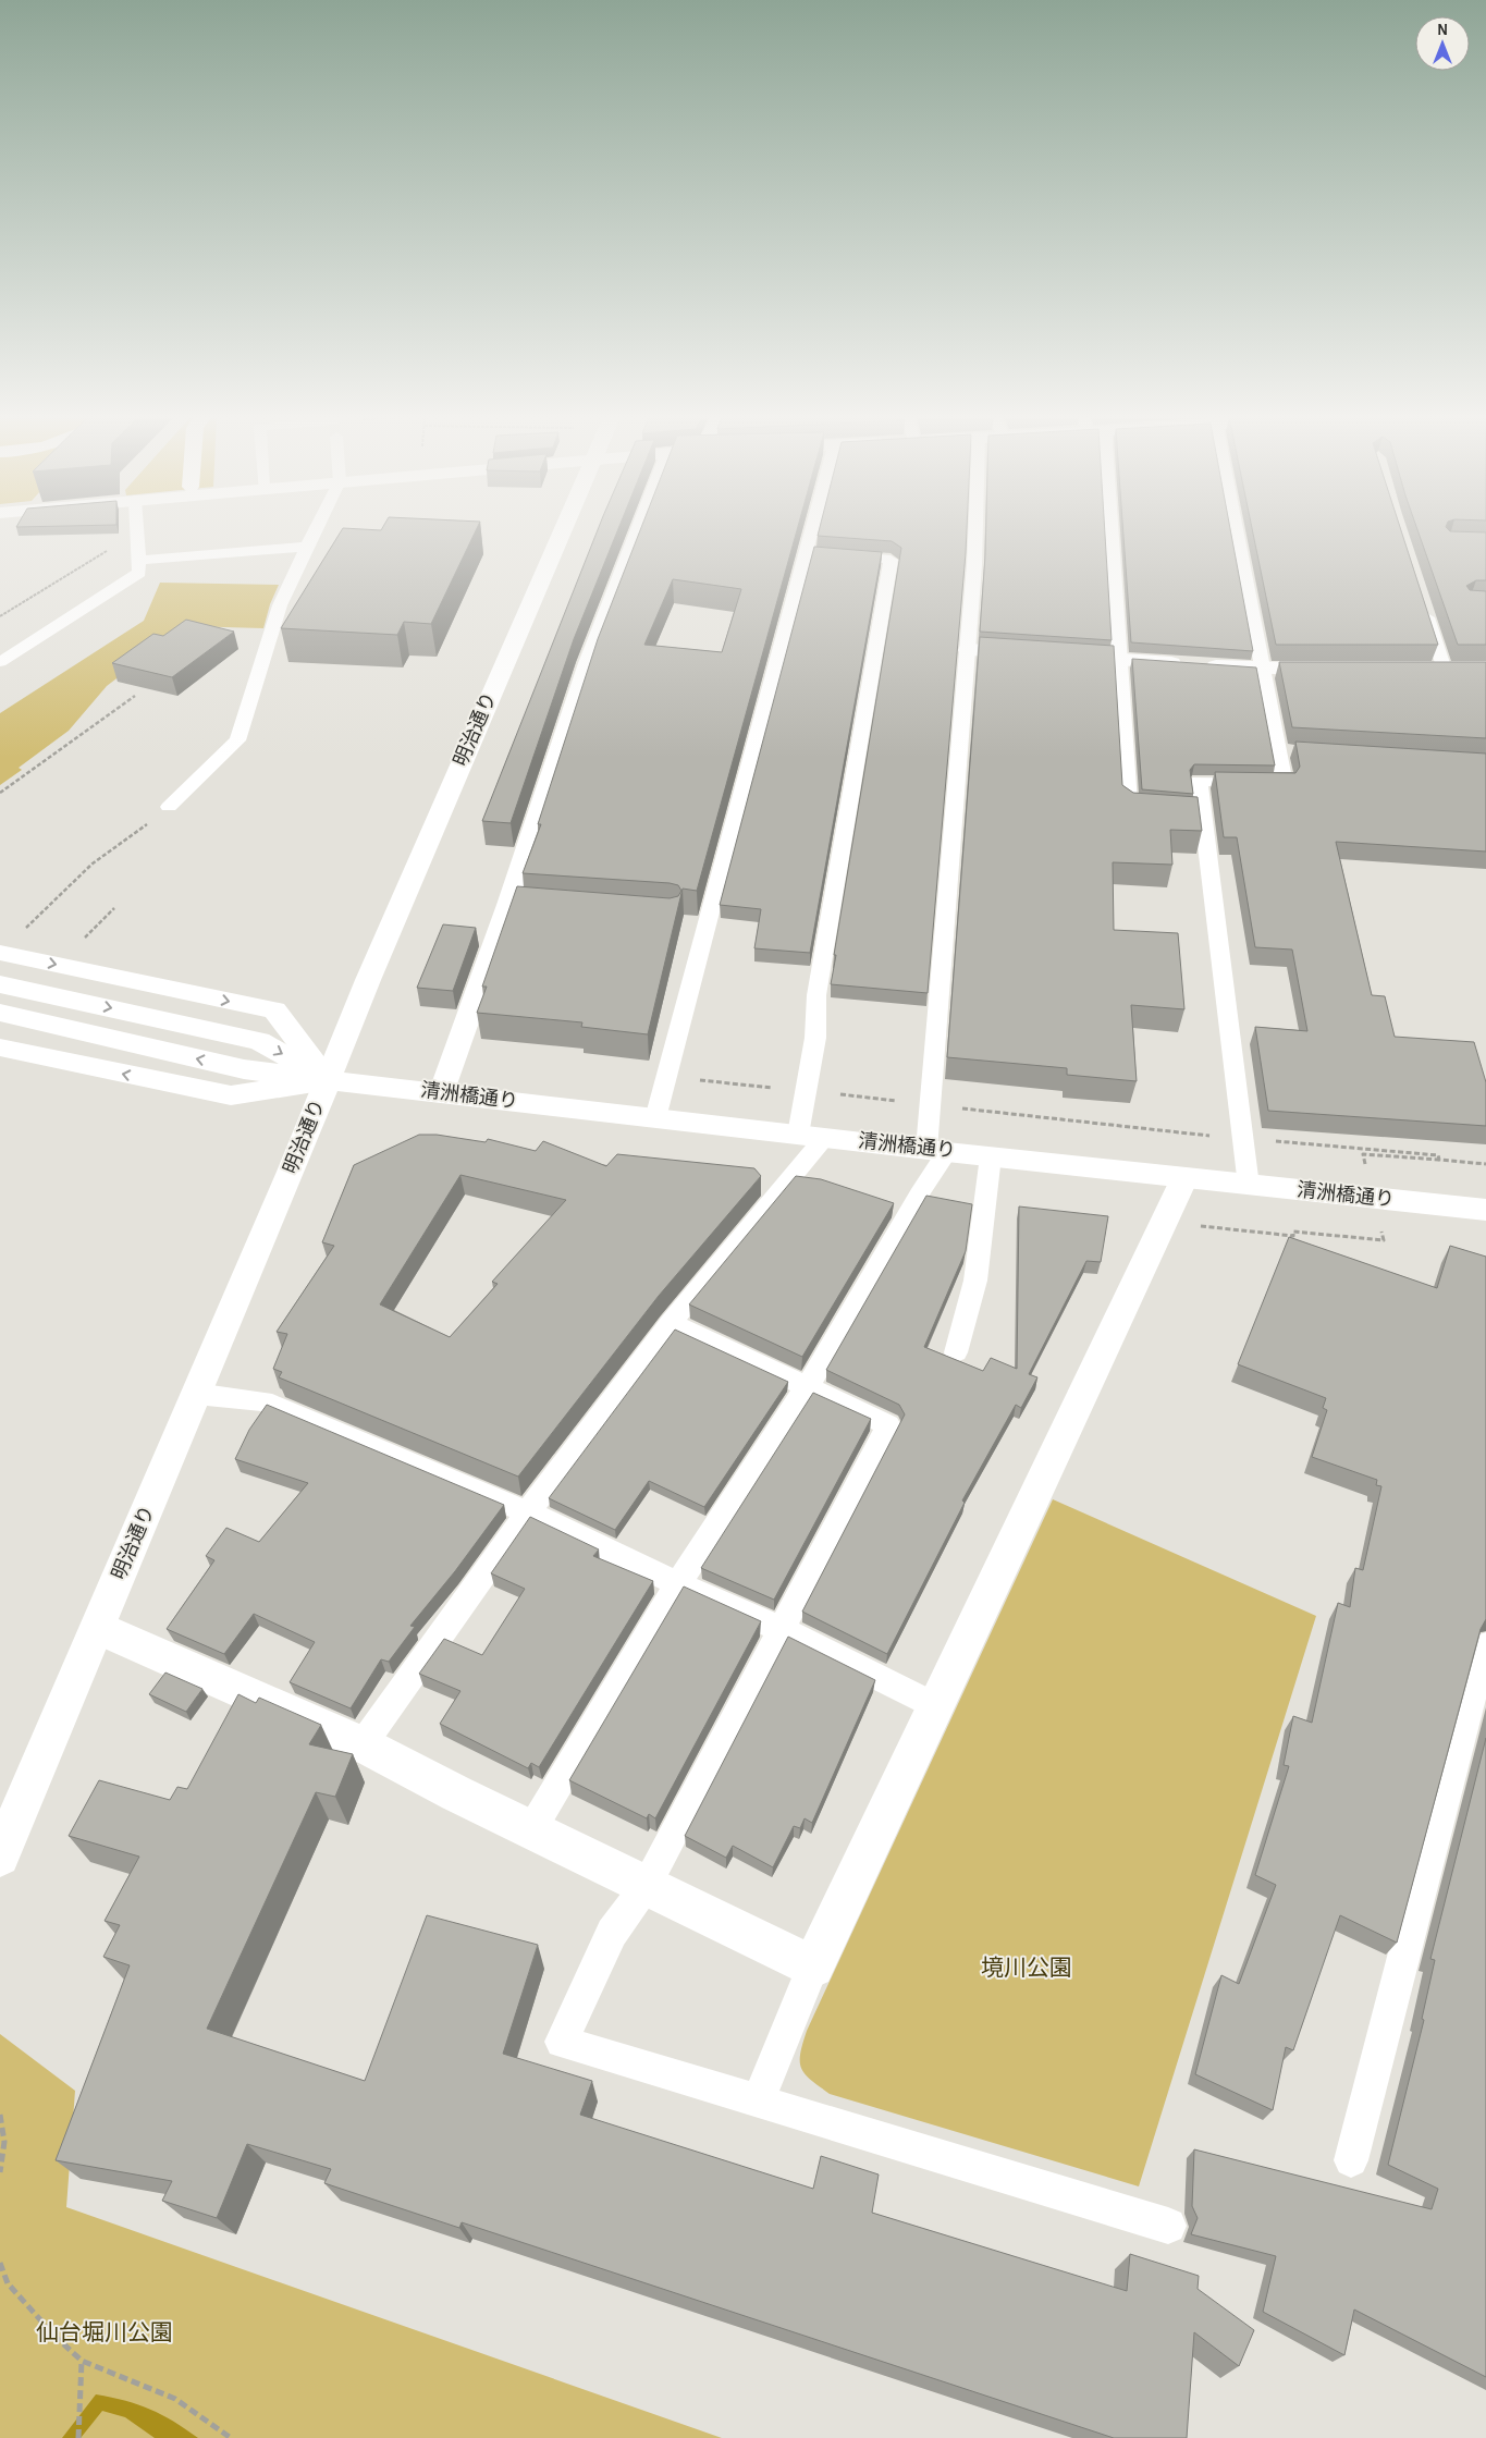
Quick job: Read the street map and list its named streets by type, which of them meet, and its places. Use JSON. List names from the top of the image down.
{
  "streets": {
    "street": ["明治通り", "清洲橋通り"]
  },
  "crossings": [
    ["明治通り", "清洲橋通り"]
  ],
  "parks": ["境川公園", "仙台堀川公園"],
  "north": "top"
}
